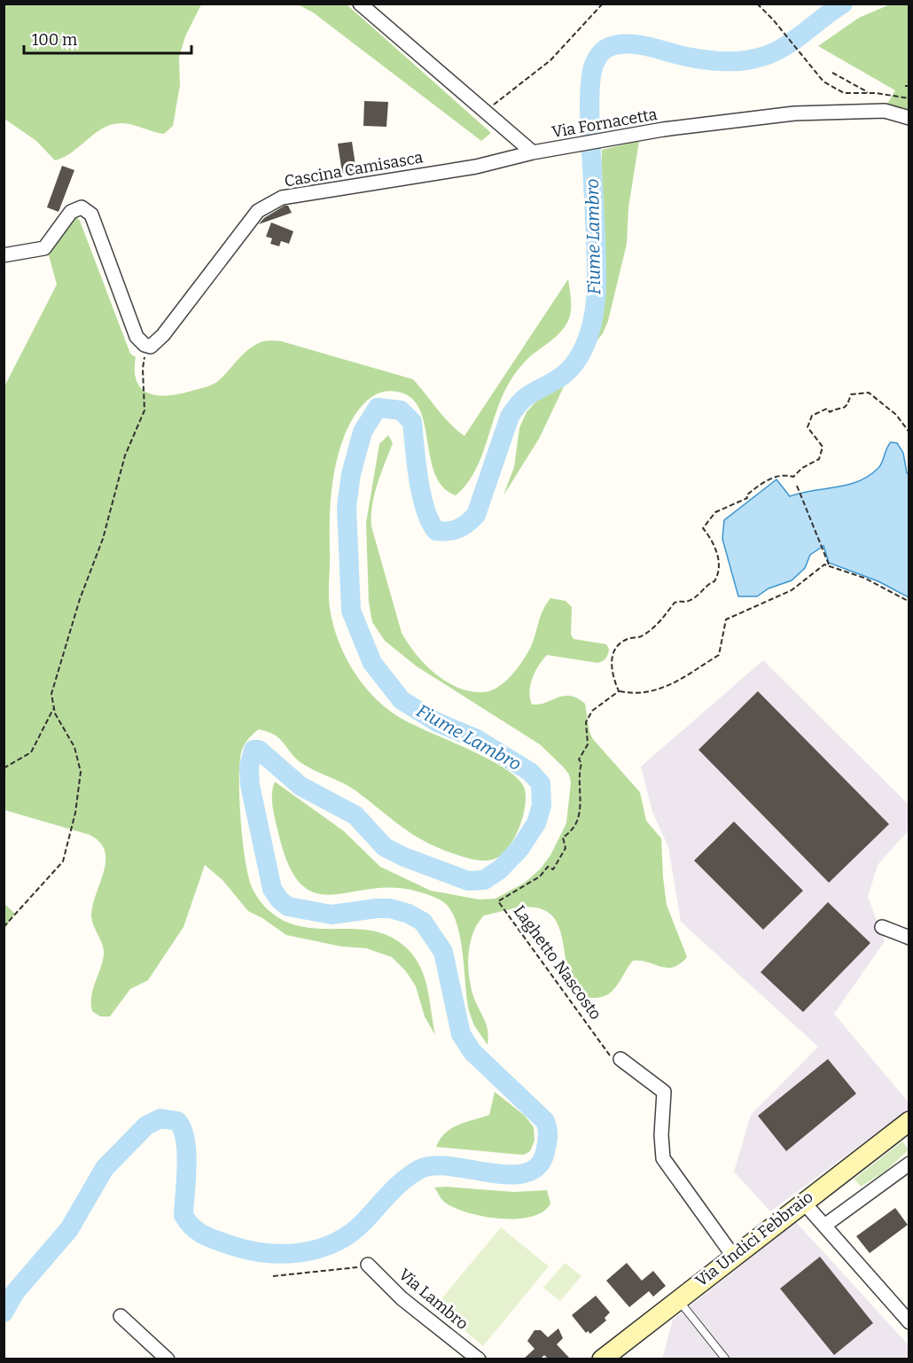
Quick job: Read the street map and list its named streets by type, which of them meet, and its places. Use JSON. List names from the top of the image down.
{
  "streets": {
    "street": [
      "Via Fornacetta",
      "Cascina Camisasca",
      "Via Undici Febbraio",
      "Via Lambro"
    ],
    "path": ["Laghetto Nascosto"]
  },
  "crossings": [
    ["Via Fornacetta", "Cascina Camisasca"]
  ],
  "water": ["Fiume Lambro"],
  "scale_bar": "100 m"
}
